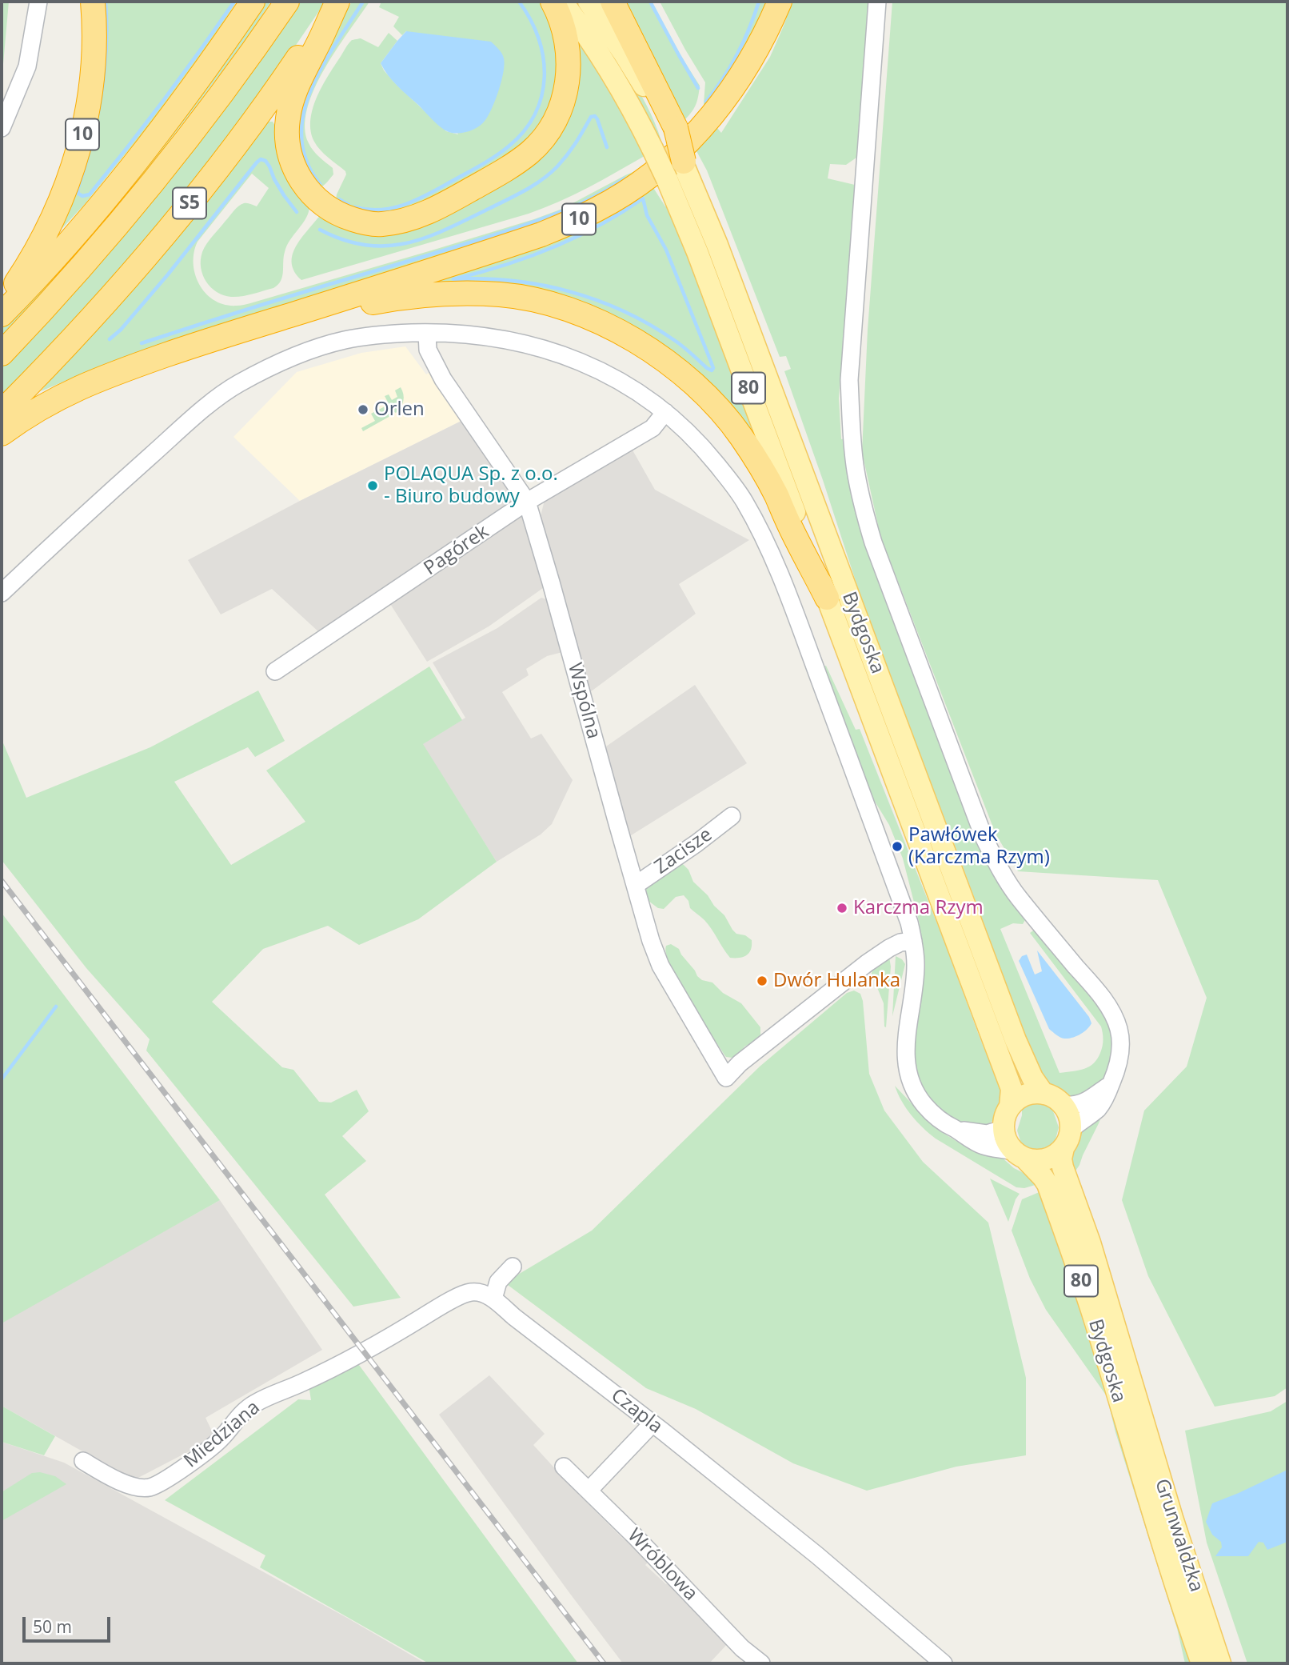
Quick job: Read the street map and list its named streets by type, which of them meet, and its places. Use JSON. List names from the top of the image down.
{
  "streets": {
    "highway": ["10", "S5"],
    "main road": ["80", "Bydgoska", "Grunwaldzka"],
    "street": [
      "Pagórek",
      "Wspólna",
      "Zacisze",
      "Czapla",
      "Miedziana",
      "Wróblowa"
    ]
  },
  "crossings": [
    ["80", "Bydgoska"],
    ["Pagórek", "Wspólna"],
    ["Bydgoska", "Grunwaldzka"],
    ["Wspólna", "Zacisze"],
    ["Czapla", "Miedziana"]
  ],
  "places": [
    "Orlen",
    "POLAQUA Sp. z o.o. - Biuro budowy",
    "Pawłówek (Karczma Rzym)",
    "Karczma Rzym",
    "Dwór Hulanka"
  ],
  "scale_bar": "50 m"
}
